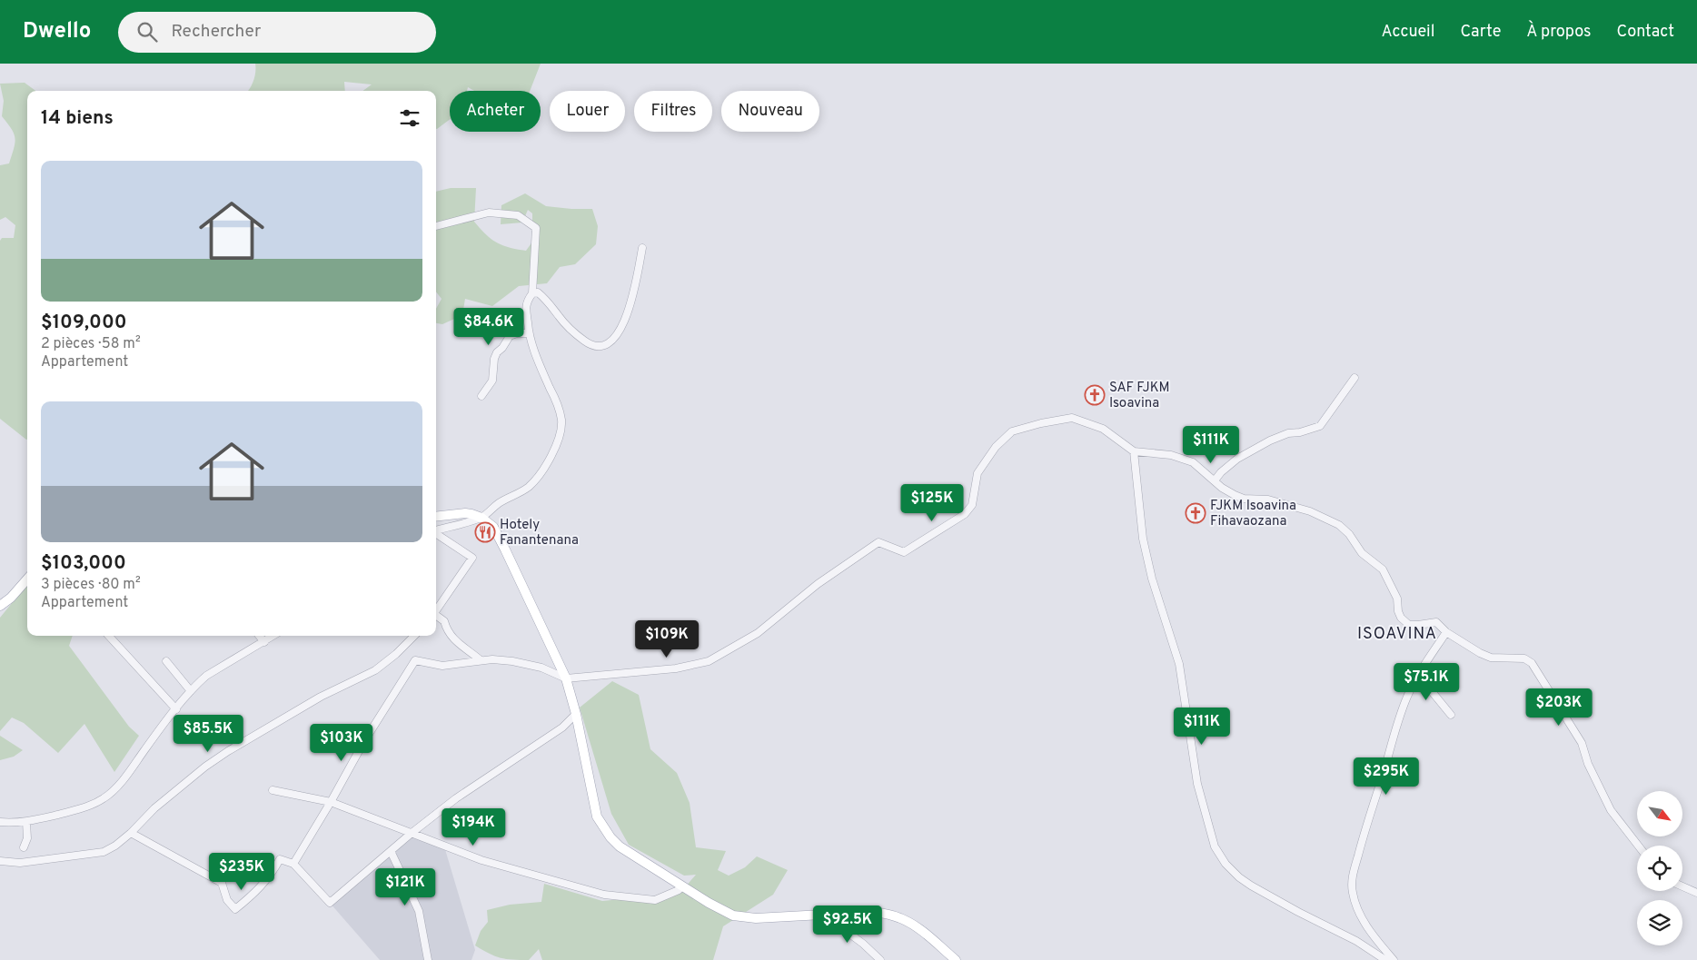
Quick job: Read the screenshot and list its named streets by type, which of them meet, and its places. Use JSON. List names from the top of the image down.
{
  "districts": ["ISOAVINA"],
  "places": {
    "church": ["SAF FJKM Isoavina", "FJKM Isoavina Fihavaozana"],
    "restaurant": ["Hotely Fanantenana"]
  },
  "north": "bottom right",
  "page": {
    "header": "Dwello",
    "search": "Rechercher",
    "nav": [
      "Accueil",
      "Carte",
      "À propos",
      "Contact"
    ],
    "chip": [
      "Acheter",
      "Louer",
      "Filtres",
      "Nouveau"
    ],
    "heading": "14 biens",
    "list": [
      {
        "name": "$109,000",
        "note": "2 pièces · 58 m² · Appartement"
      },
      {
        "name": "$103,000",
        "note": "3 pièces · 80 m² · Appartement"
      }
    ],
    "price": [
      "$84.6K",
      "$111K",
      "$125K",
      "$109K",
      "$75.1K",
      "$203K",
      "$111K",
      "$85.5K",
      "$103K",
      "$295K",
      "$194K",
      "$235K",
      "$121K",
      "$92.5K"
    ]
  }
}
